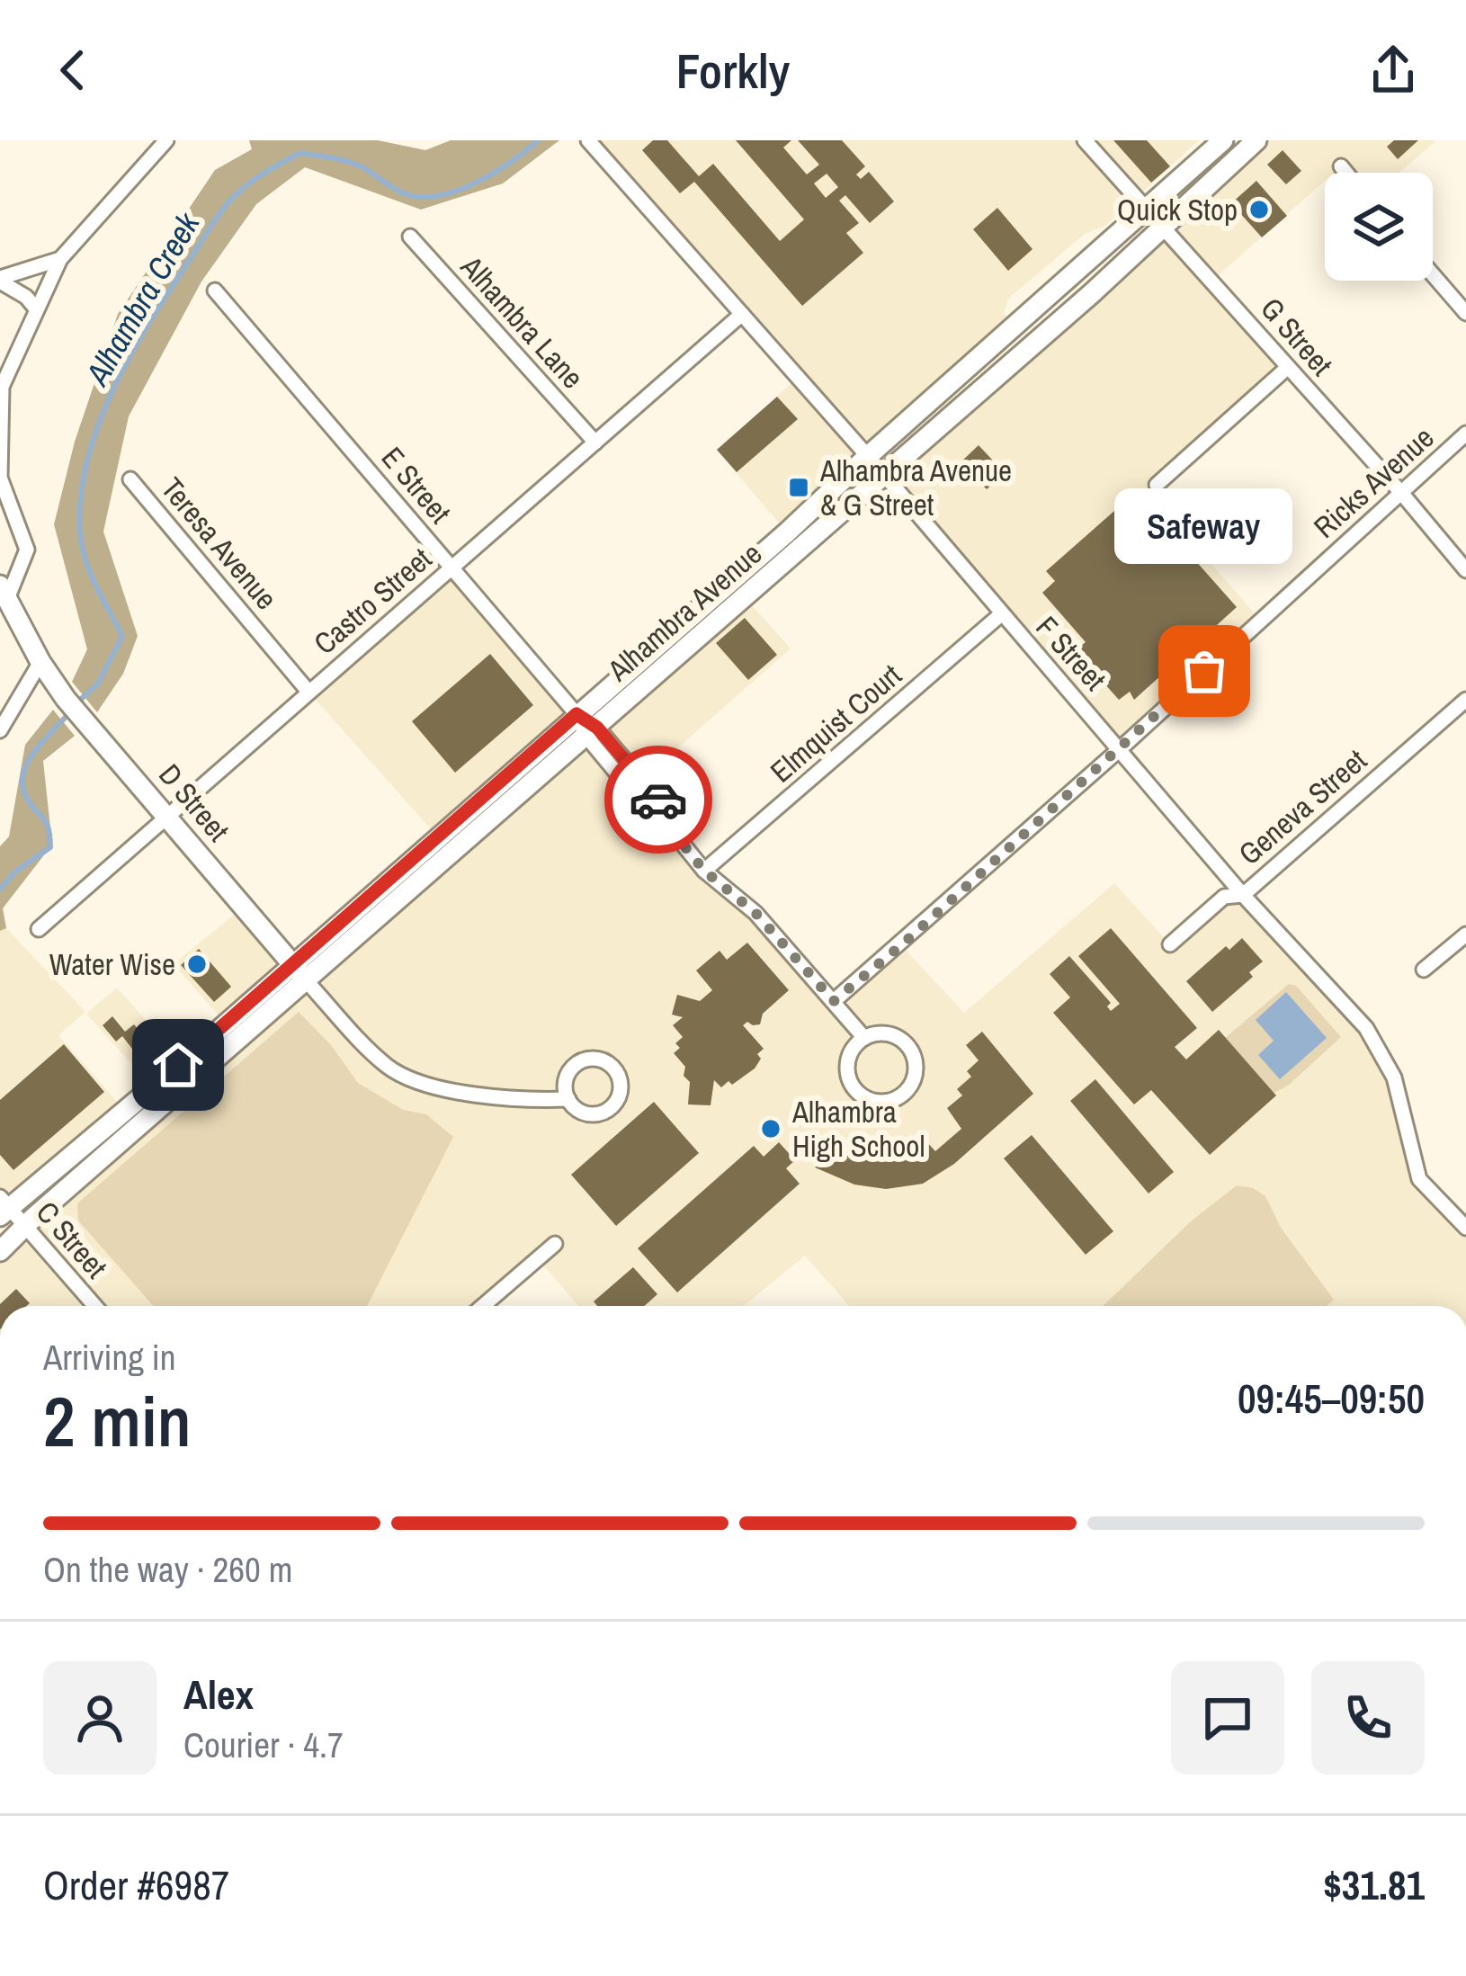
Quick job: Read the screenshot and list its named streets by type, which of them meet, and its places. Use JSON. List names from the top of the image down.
{
  "streets": {
    "main road": ["Alhambra Avenue", "D Street"],
    "street": [
      "Alhambra Lane",
      "G Street",
      "Ricks Avenue",
      "E Street",
      "Teresa Avenue",
      "Castro Street",
      "F Street",
      "Elmquist Court",
      "Geneva Street",
      "C Street"
    ]
  },
  "crossings": [
    ["Alhambra Lane", "Castro Street"],
    ["G Street", "Ricks Avenue"],
    ["G Street", "Alhambra Avenue"],
    ["Ricks Avenue", "E Street"],
    ["Ricks Avenue", "F Street"],
    ["E Street", "Castro Street"],
    ["E Street", "Alhambra Avenue"],
    ["E Street", "Elmquist Court"],
    ["Teresa Avenue", "Castro Street"],
    ["Castro Street", "F Street"],
    ["Castro Street", "D Street"],
    ["Alhambra Avenue", "F Street"],
    ["Alhambra Avenue", "D Street"],
    ["Alhambra Avenue", "C Street"],
    ["F Street", "Elmquist Court"],
    ["F Street", "Geneva Street"]
  ],
  "water": ["Alhambra Creek"],
  "places": {
    "other": [
      "Quick Stop",
      "Safeway",
      "Water Wise",
      "Alhambra High School"
    ],
    "transit": ["Alhambra Avenue & G Street"]
  },
  "page": {
    "header": "Forkly",
    "bubble": "Safeway",
    "heading": ["2 min", "Arriving in", "09:45–09:50"],
    "panel": [
      "Alex",
      "Courier · 4.7",
      "Order #6987",
      "$31.81"
    ],
    "bar": "On the way · 260 m"
  }
}
